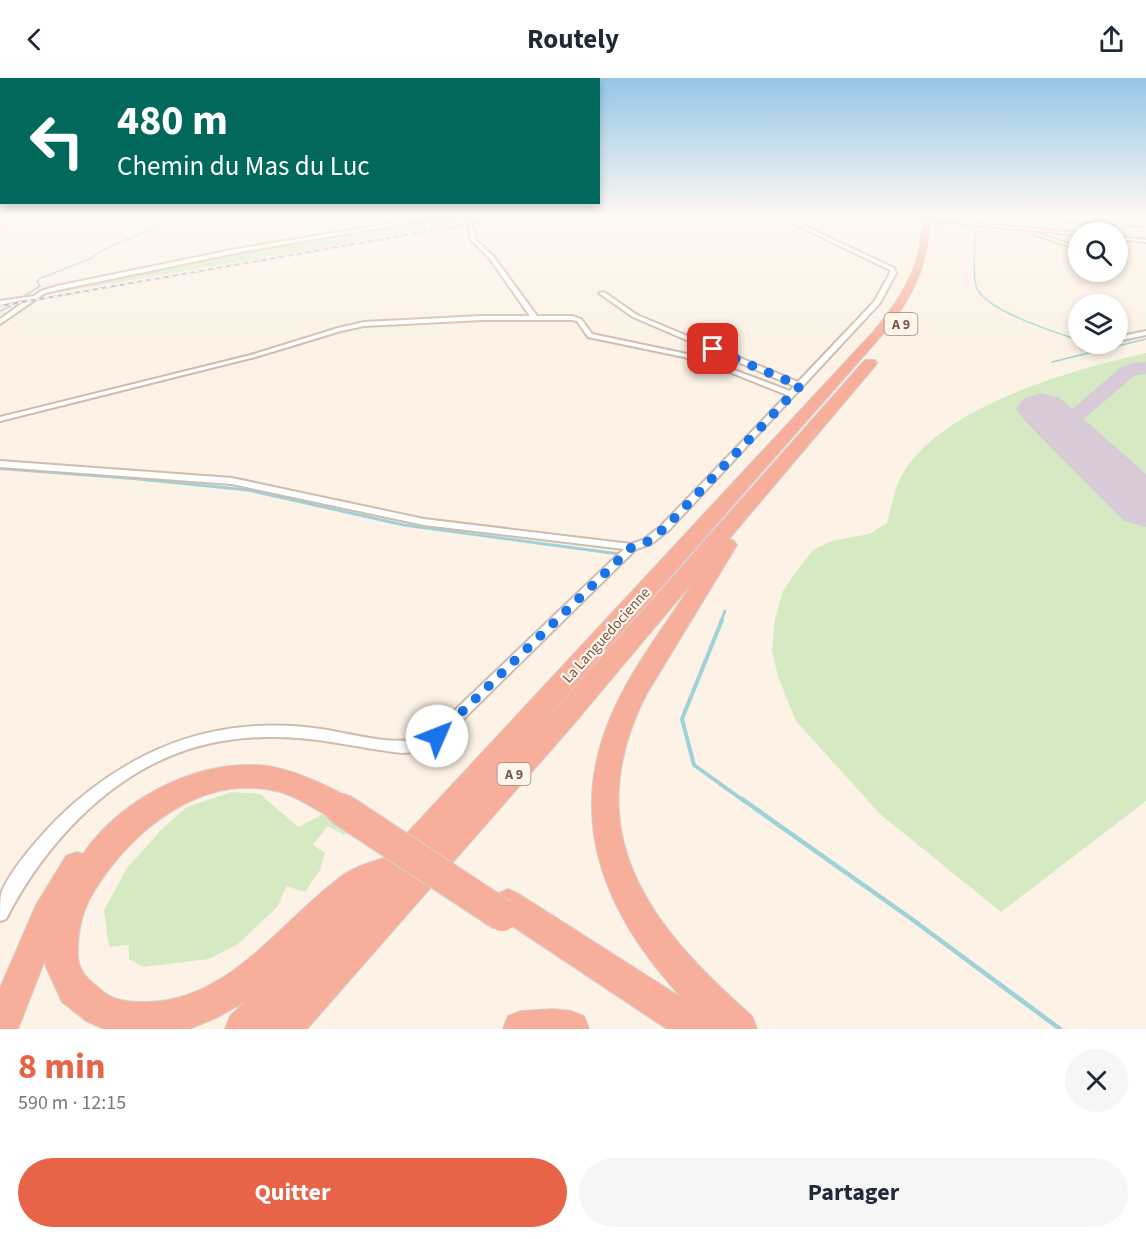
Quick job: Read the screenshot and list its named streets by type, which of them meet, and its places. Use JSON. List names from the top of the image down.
{
  "streets": {
    "highway": ["A 9", "La Languedocienne"]
  },
  "page": {
    "header": "Routely",
    "turn": ["480 m", "Chemin du Mas du Luc"],
    "heading": ["8 min", "590 m · 12:15"],
    "buttons": ["Quitter", "Partager"]
  }
}
